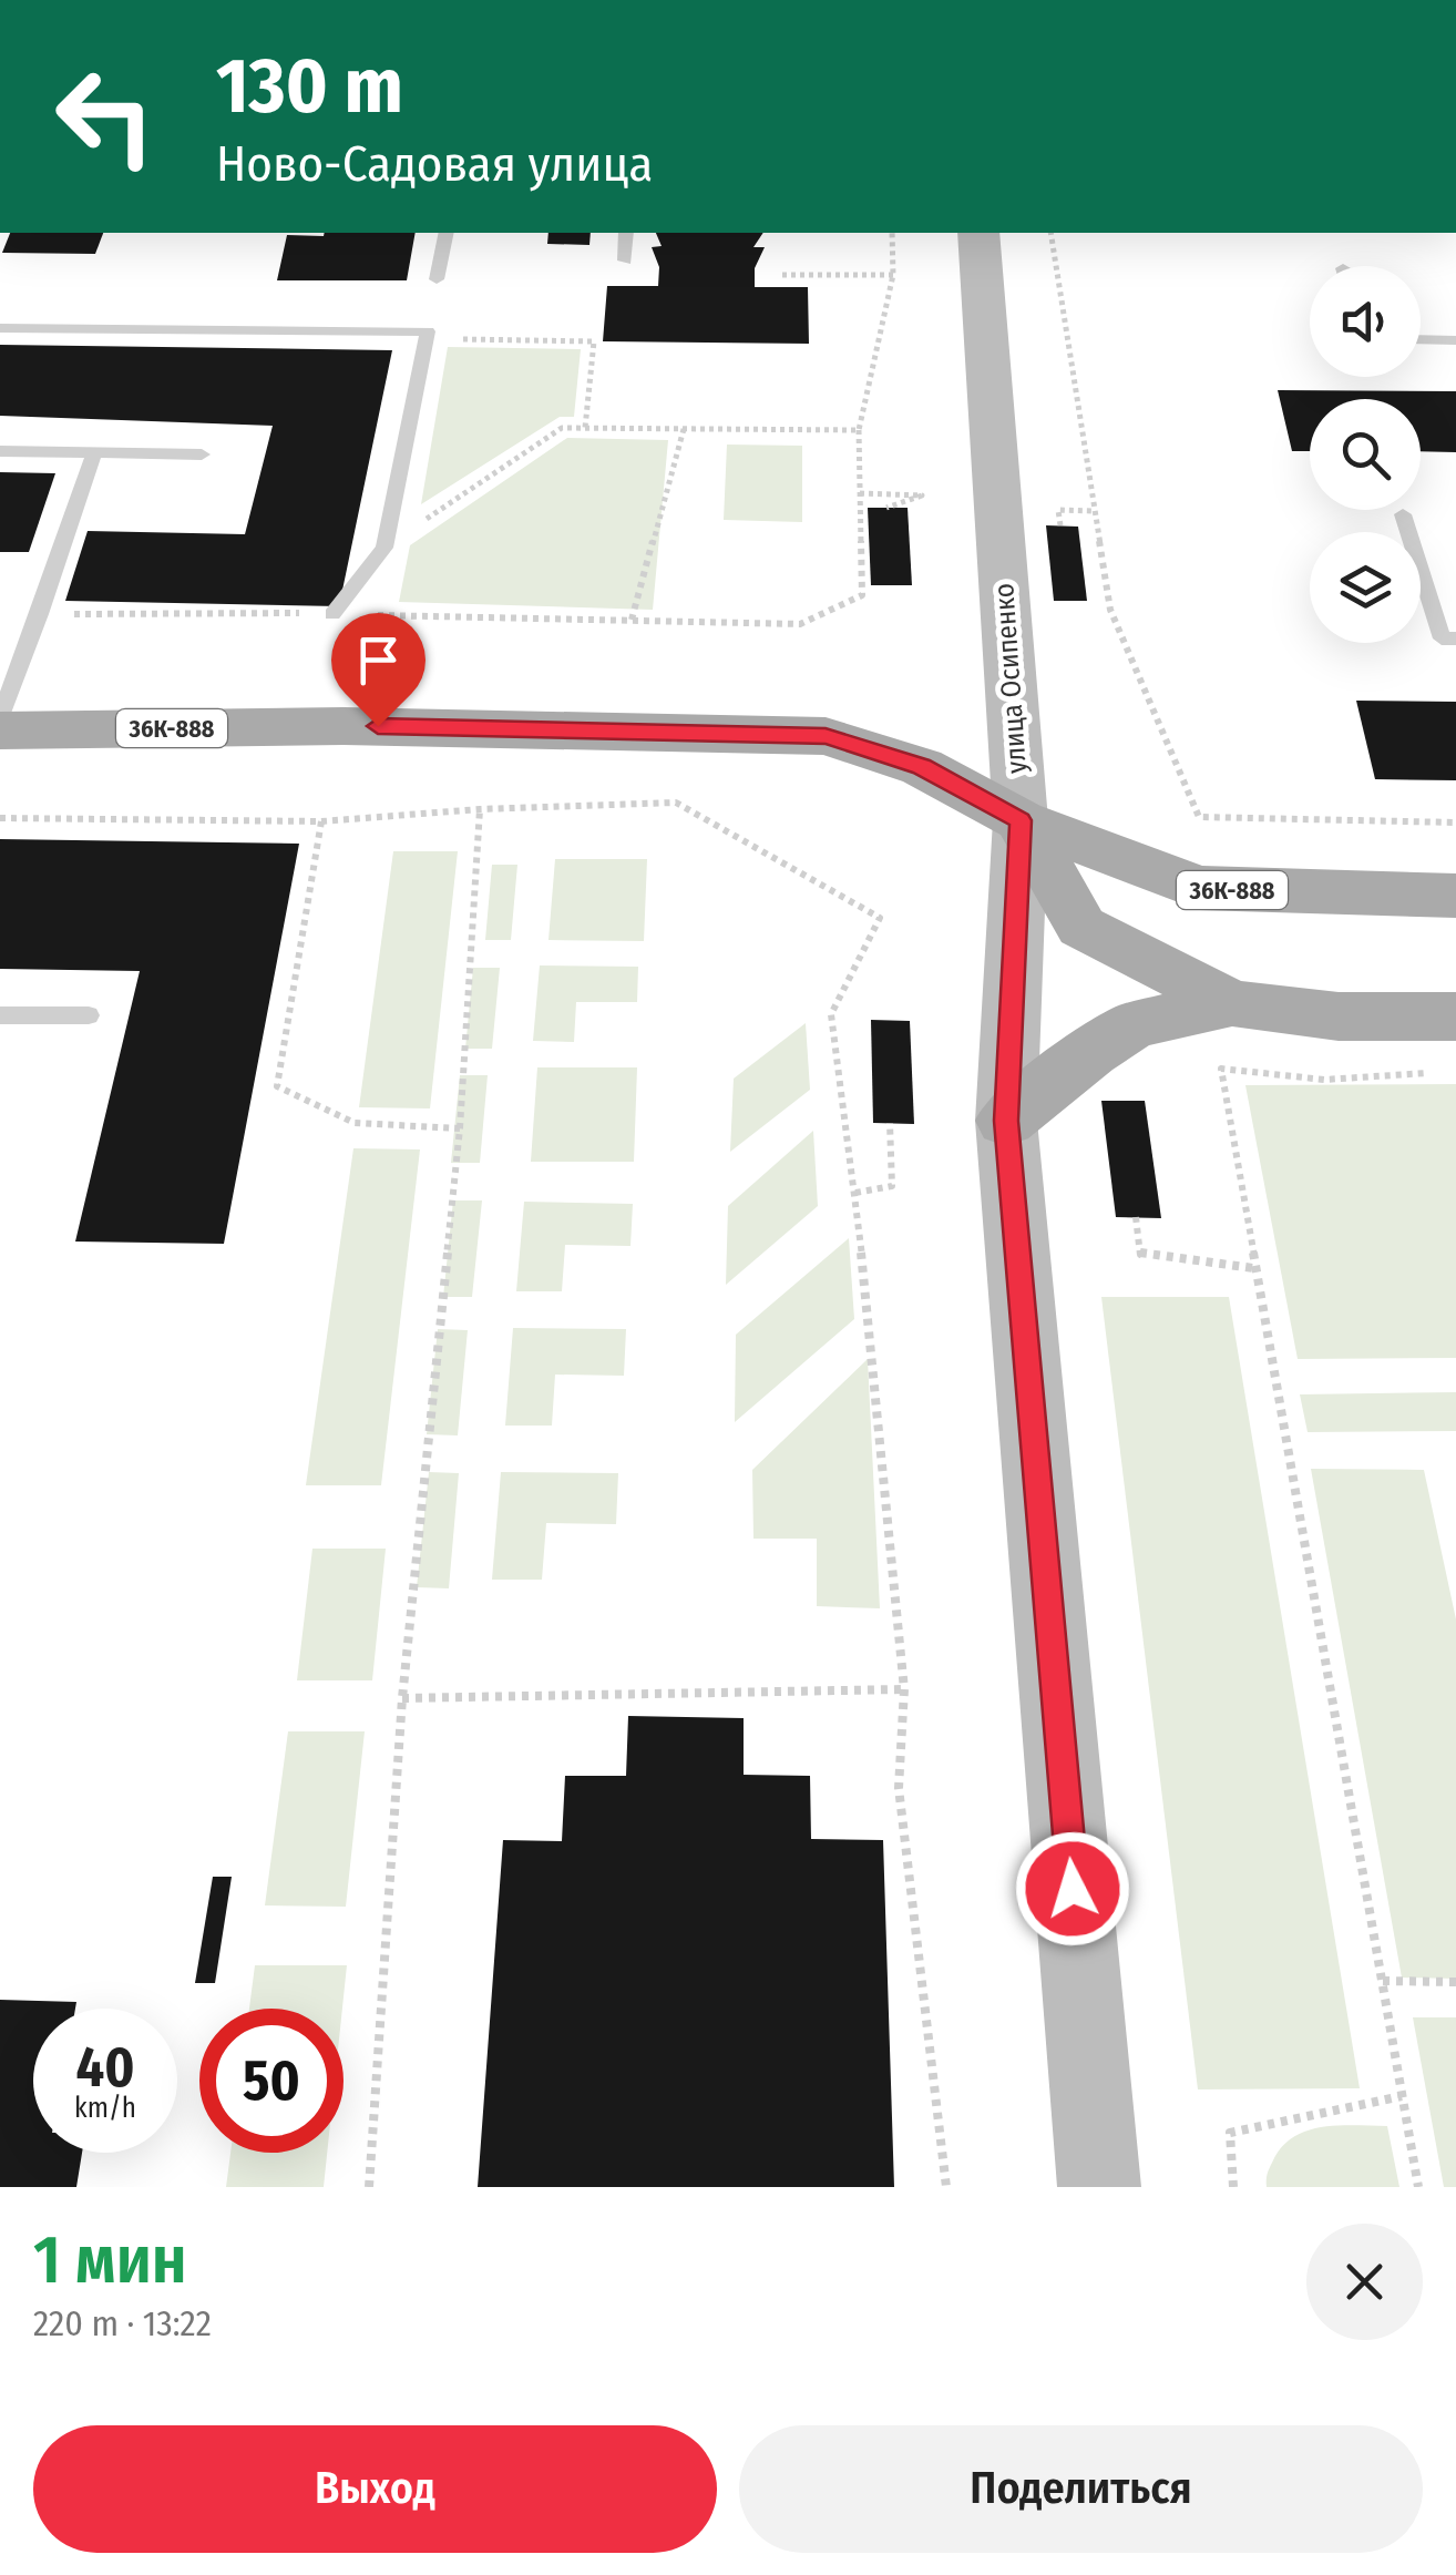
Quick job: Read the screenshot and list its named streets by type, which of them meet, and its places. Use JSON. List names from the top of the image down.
{
  "streets": {
    "main road": ["улица Осипенко", "36К-888"]
  },
  "crossings": [
    ["улица Осипенко", "36К-888"]
  ],
  "page": {
    "turn": ["130 m", "Ново-Садовая улица"],
    "speed": "40 km/h",
    "limit": "50",
    "heading": ["1 мин", "220 m · 13:22"],
    "buttons": ["Выход", "Поделиться"]
  }
}
